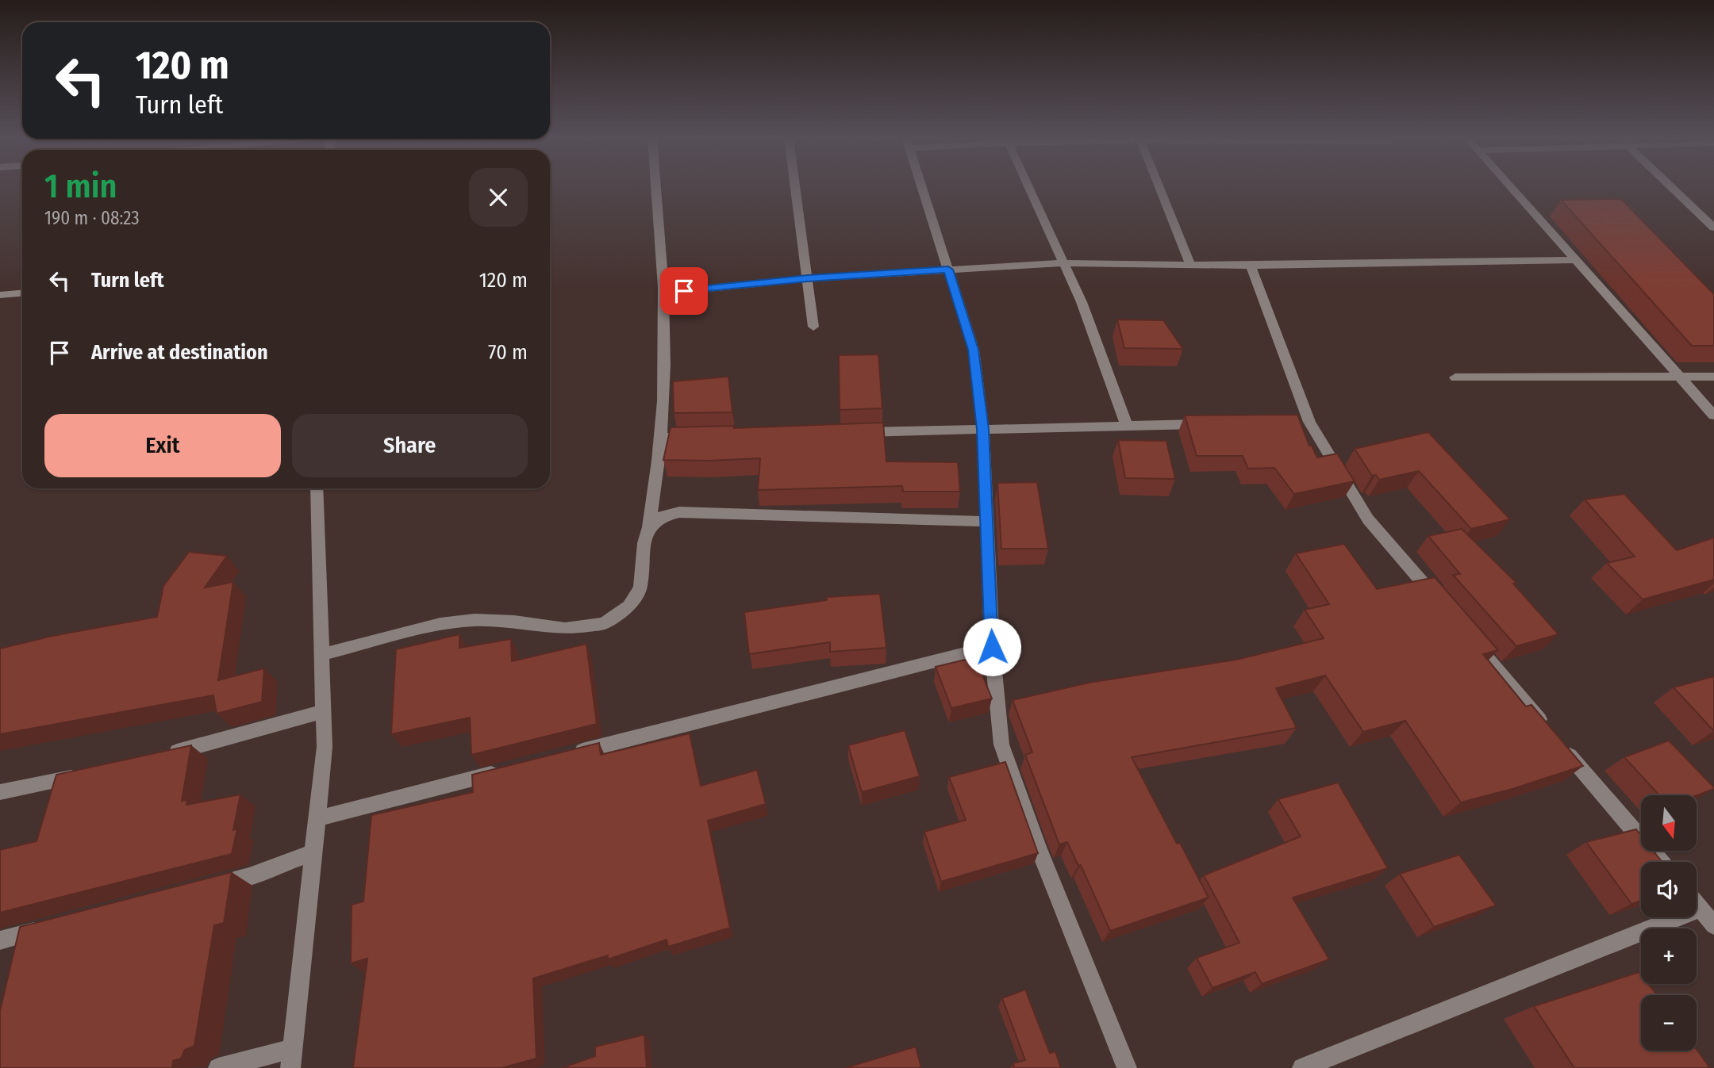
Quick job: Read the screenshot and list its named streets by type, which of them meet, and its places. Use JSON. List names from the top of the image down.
{
  "north": "bottom",
  "page": {
    "turn": ["120 m", "Turn left"],
    "heading": ["1 min", "190 m · 08:23"],
    "list": [
      {
        "name": "Turn left",
        "value": "120 m"
      },
      {
        "name": "Arrive at destination",
        "value": "70 m"
      }
    ],
    "buttons": ["Exit", "Share"],
    "map_buttons": ["+", "−"]
  }
}
